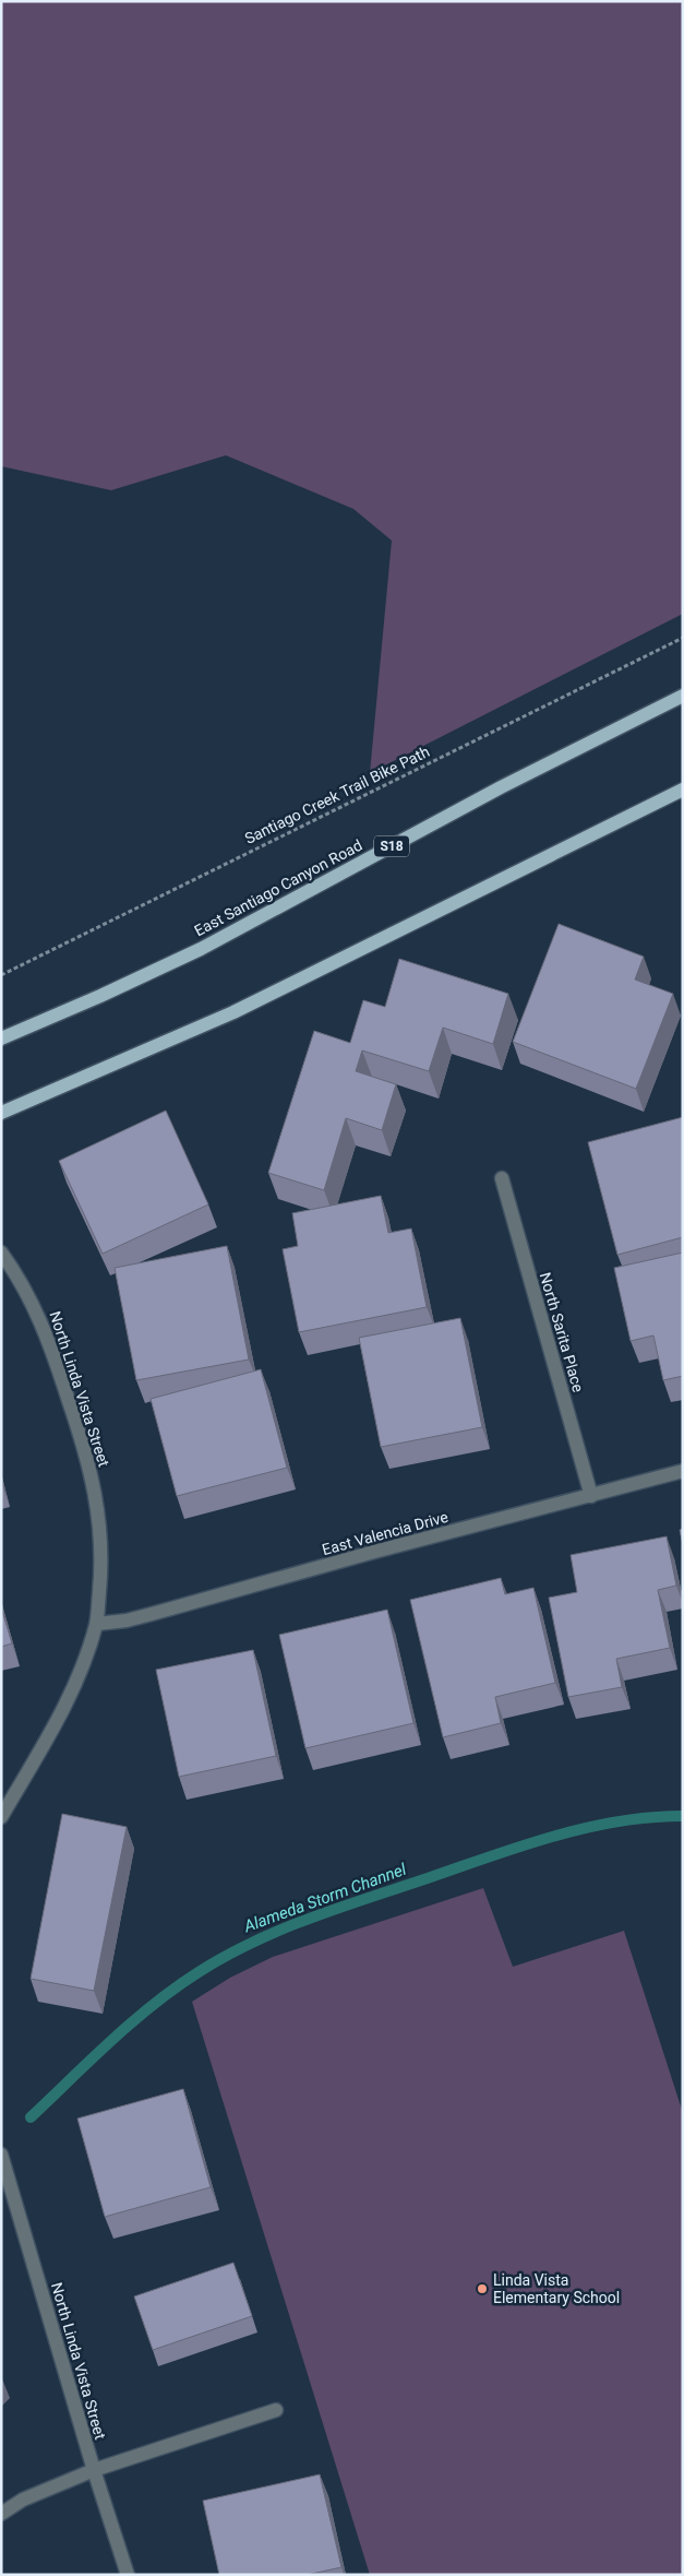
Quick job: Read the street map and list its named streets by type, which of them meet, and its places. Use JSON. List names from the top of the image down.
{
  "streets": {
    "main road": ["S18", "East Santiago Canyon Road"],
    "street": ["North Sarita Place", "North Linda Vista Street", "East Valencia Drive"],
    "path": ["Santiago Creek Trail Bike Path"]
  },
  "crossings": [
    ["North Sarita Place", "East Valencia Drive"],
    ["North Linda Vista Street", "East Valencia Drive"]
  ],
  "water": ["Alameda Storm Channel"],
  "places": ["Linda Vista Elementary School"]
}
